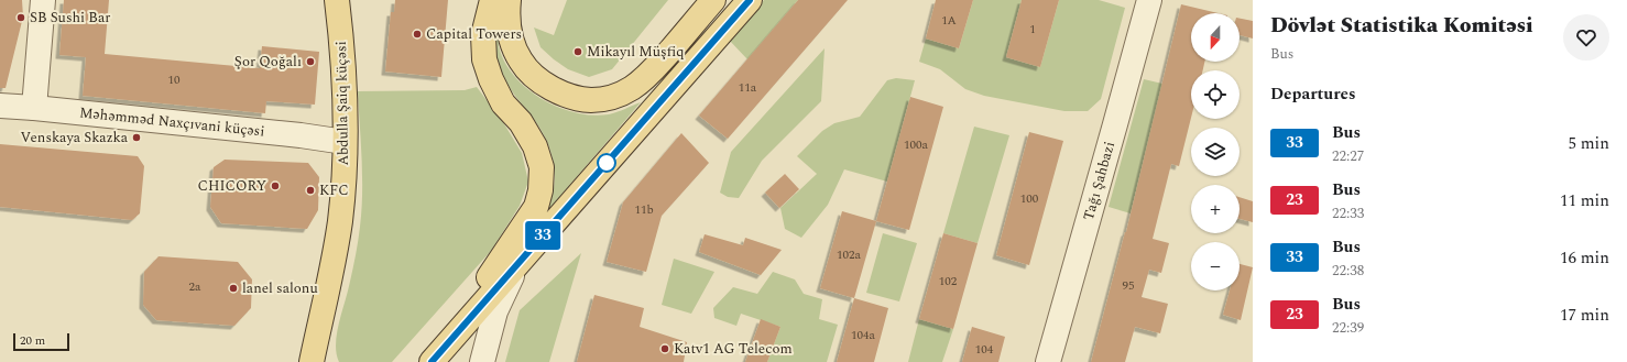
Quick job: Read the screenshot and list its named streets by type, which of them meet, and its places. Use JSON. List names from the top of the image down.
{
  "streets": {
    "main road": ["Abdulla Şaiq küçəsi"],
    "street": ["Məhəmməd Naxçıvani küçəsi", "Tağı Şahbazi"]
  },
  "crossings": [
    ["Abdulla Şaiq küçəsi", "Məhəmməd Naxçıvani küçəsi"]
  ],
  "places": [
    "SB Sushi Bar",
    "Capital Towers",
    "Mikayıl Müşfiq",
    "Şor Qoğalı",
    "Venskaya Skazka",
    "CHICORY",
    "KFC",
    "lanel salonu",
    "Katv1 AG Telecom"
  ],
  "lines": ["bus line 33"],
  "house_numbers": [
    "1А",
    "1",
    "10",
    "11a",
    "100а",
    "100",
    "11b",
    "102а",
    "102",
    "95",
    "2a",
    "104а",
    "104"
  ],
  "scale_bar": "20 m",
  "north": "bottom",
  "page": {
    "on_map": "33",
    "heading": [
      ["Dövlət Statistika Komitəsi", "Bus"],
      "Departures"
    ],
    "map_buttons": ["+", "−"],
    "list": [
      {
        "mark": "33",
        "name": "Bus",
        "note": "22:27",
        "value": "5 min"
      },
      {
        "mark": "23",
        "name": "Bus",
        "note": "22:33",
        "value": "11 min"
      },
      {
        "mark": "33",
        "name": "Bus",
        "note": "22:38",
        "value": "16 min"
      },
      {
        "mark": "23",
        "name": "Bus",
        "note": "22:39",
        "value": "17 min"
      }
    ],
    "scale": "20 m"
  }
}
